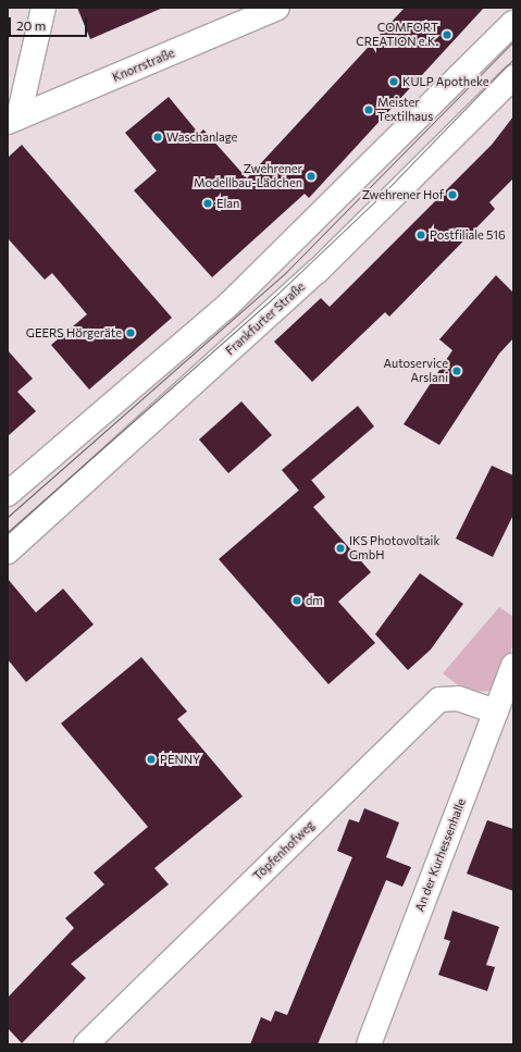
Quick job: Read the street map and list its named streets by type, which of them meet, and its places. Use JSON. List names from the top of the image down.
{
  "streets": {
    "main road": [
      "Knorrstraße",
      "Frankfurter Straße",
      "Töpfenhofweg",
      "An der Kurhessenhalle"
    ]
  },
  "crossings": [
    ["Töpfenhofweg", "An der Kurhessenhalle"]
  ],
  "places": [
    "COMFORT CREATION e.K.",
    "KULP Apotheke",
    "Meister Textilhaus",
    "Waschanlage",
    "Zwehrener Modellbau-Lädchen",
    "Zwehrener Hof",
    "Elan",
    "Postfiliale 516",
    "GEERS Hörgeräte",
    "Autoservice Arslani",
    "IKS Photovoltaik GmbH",
    "dm",
    "PENNY"
  ],
  "scale_bar": "20 m"
}
